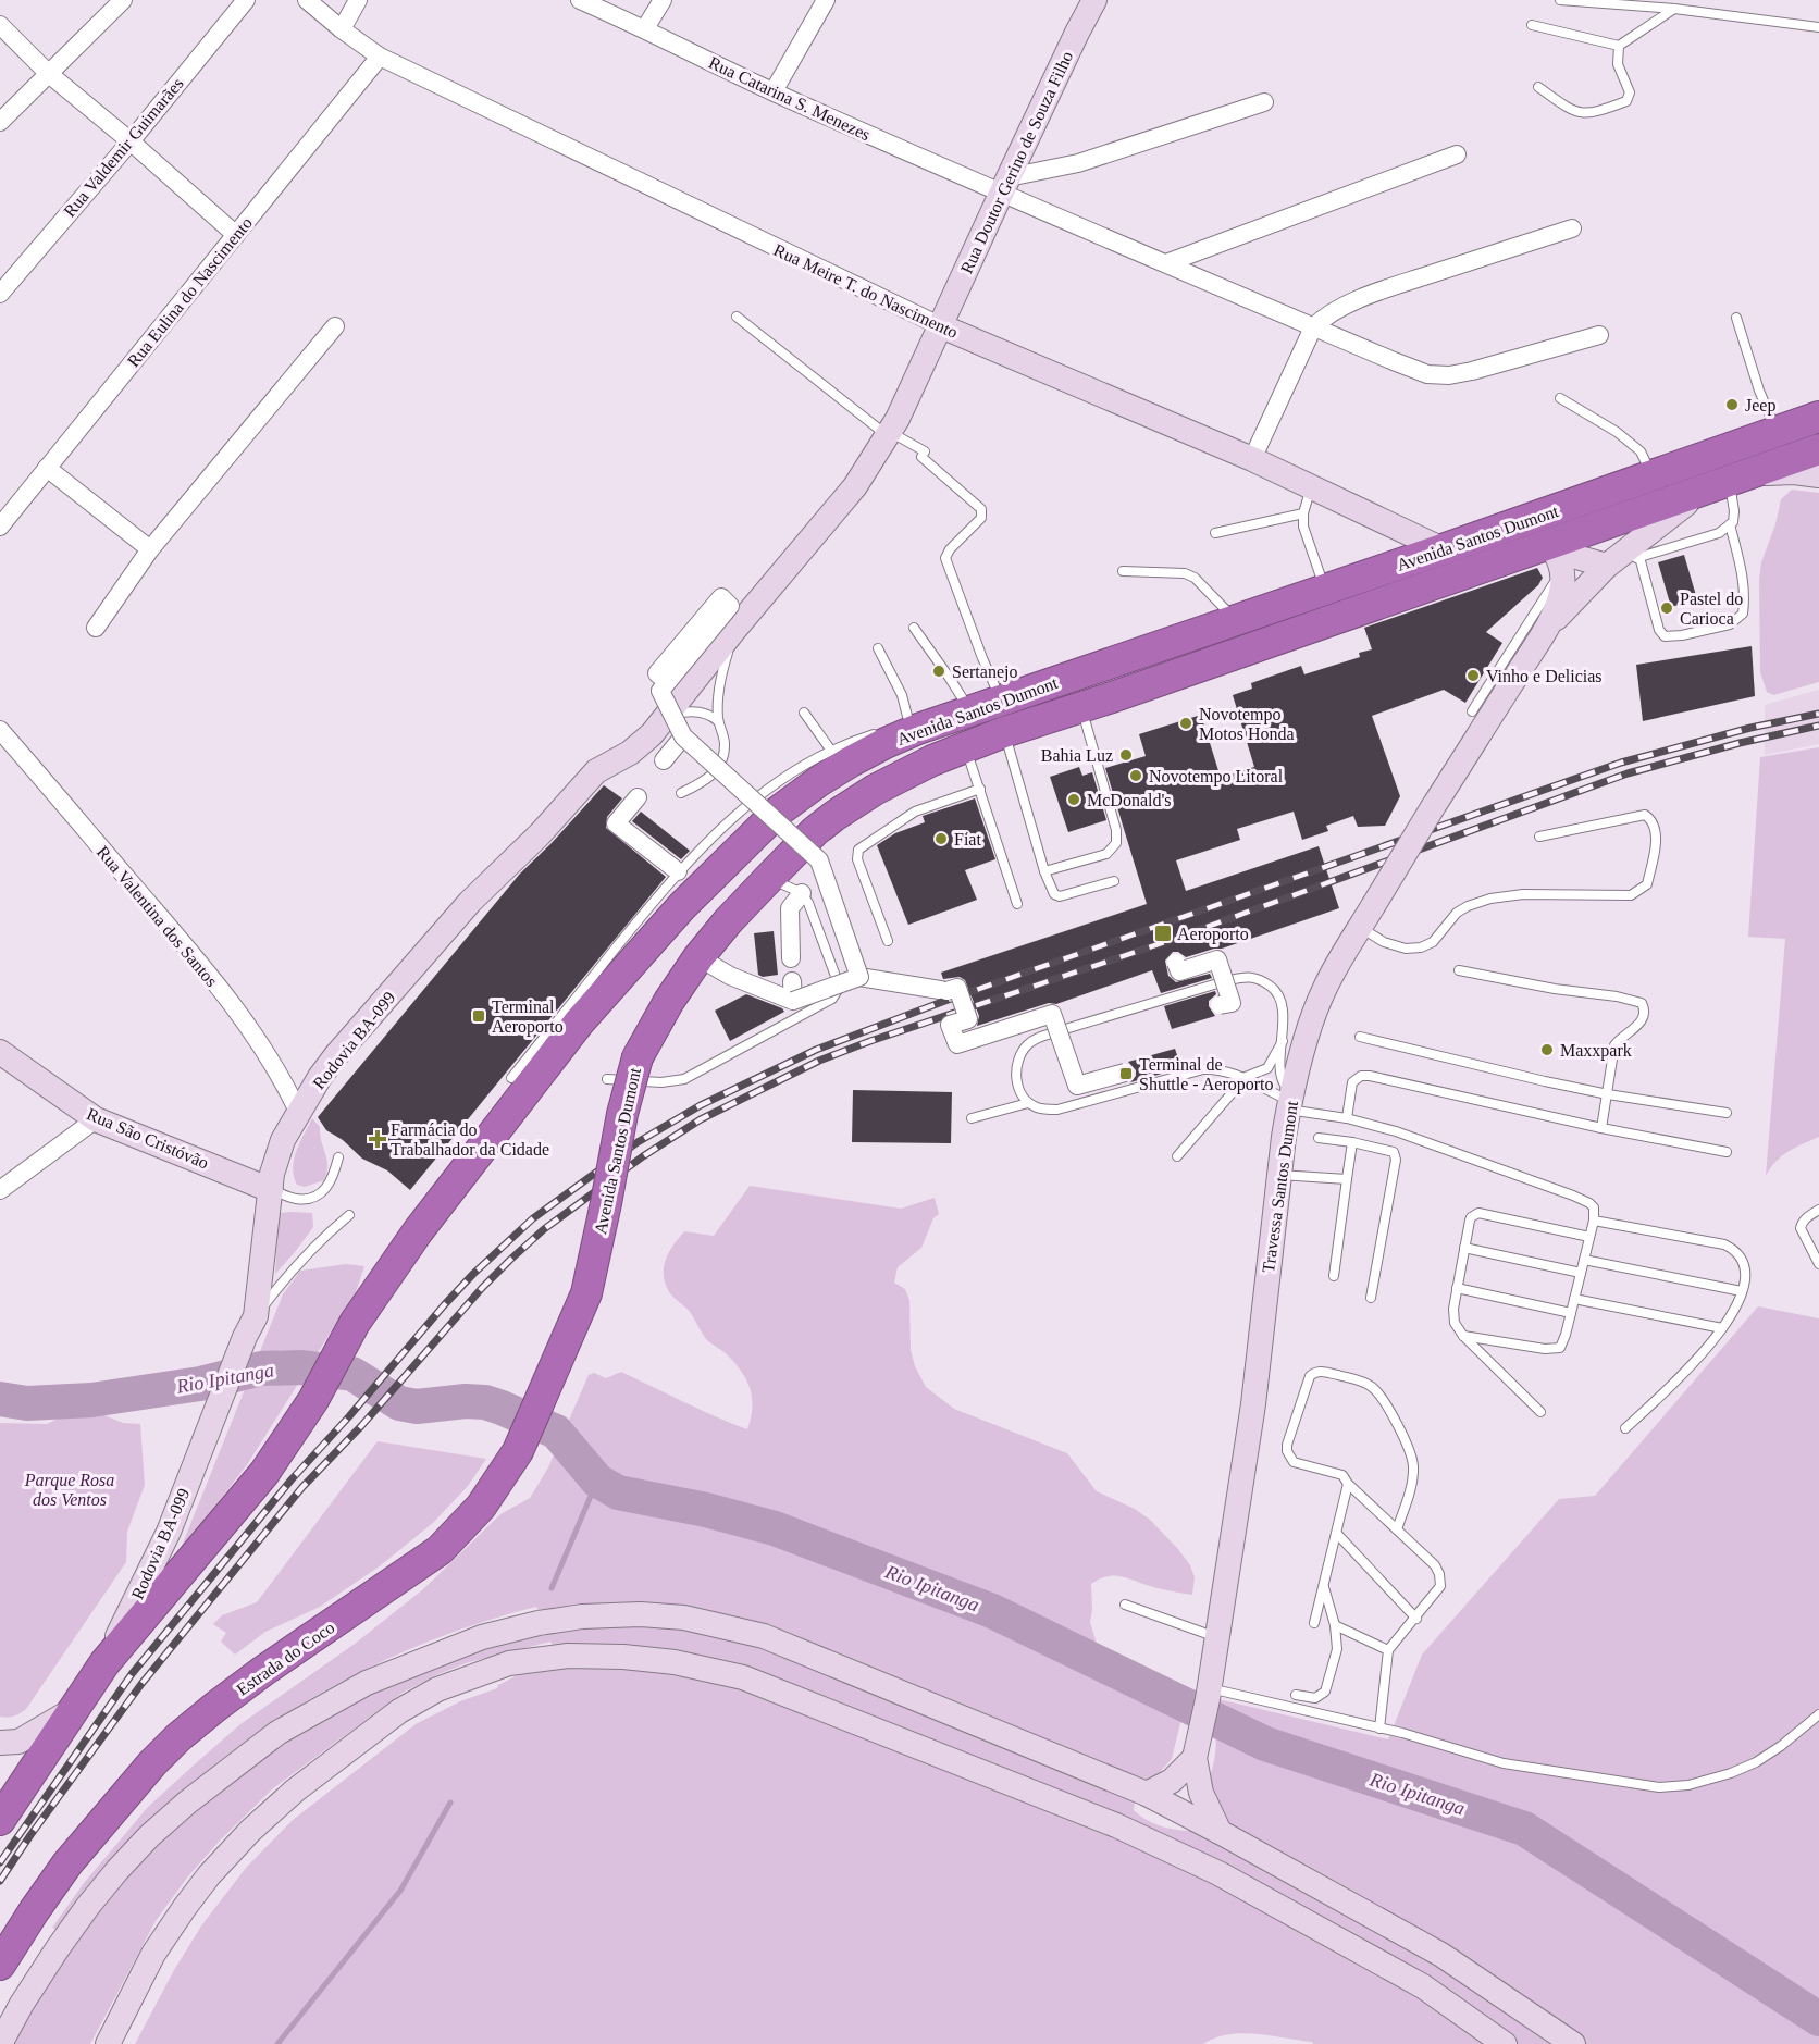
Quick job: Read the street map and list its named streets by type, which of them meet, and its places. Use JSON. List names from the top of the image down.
{
  "streets": {
    "highway": ["Avenida Santos Dumont", "Estrada do Coco"],
    "main road": [
      "Rua Doutor Gerino de Souza Filho",
      "Rua Meire T. do Nascimento",
      "Rodovia BA-099",
      "Rua São Cristóvão",
      "Travessa Santos Dumont"
    ],
    "street": [
      "Rua Catarina S. Menezes",
      "Rua Valdemir Guimarães",
      "Rua Eulina do Nascimento",
      "Rua Valentina dos Santos"
    ]
  },
  "crossings": [
    ["Rua Catarina S. Menezes", "Rua Doutor Gerino de Souza Filho"],
    ["Rua Doutor Gerino de Souza Filho", "Rua Meire T. do Nascimento"],
    ["Rua Doutor Gerino de Souza Filho", "Rodovia BA-099"],
    ["Rua Meire T. do Nascimento", "Rua Eulina do Nascimento"],
    ["Rua Meire T. do Nascimento", "Avenida Santos Dumont"],
    ["Avenida Santos Dumont", "Rodovia BA-099"],
    ["Avenida Santos Dumont", "Travessa Santos Dumont"],
    ["Avenida Santos Dumont", "Estrada do Coco"],
    ["Rua Valentina dos Santos", "Rodovia BA-099"],
    ["Rodovia BA-099", "Rua São Cristóvão"]
  ],
  "water": ["Rio Ipitanga"],
  "parks": ["Parque Rosa dos Ventos"],
  "places": {
    "other": [
      "Jeep",
      "Pastel do Carioca",
      "Sertanejo",
      "Vinho e Delicias",
      "Novotempo Motos Honda",
      "Bahia Luz",
      "Novotempo Litoral",
      "McDonald's",
      "Fiat",
      "Maxxpark"
    ],
    "transit": ["Aeroporto", "Terminal Aeroporto", "Terminal de Shuttle - Aeroporto"],
    "health": ["Farmácia do Trabalhador da Cidade"]
  }
}
